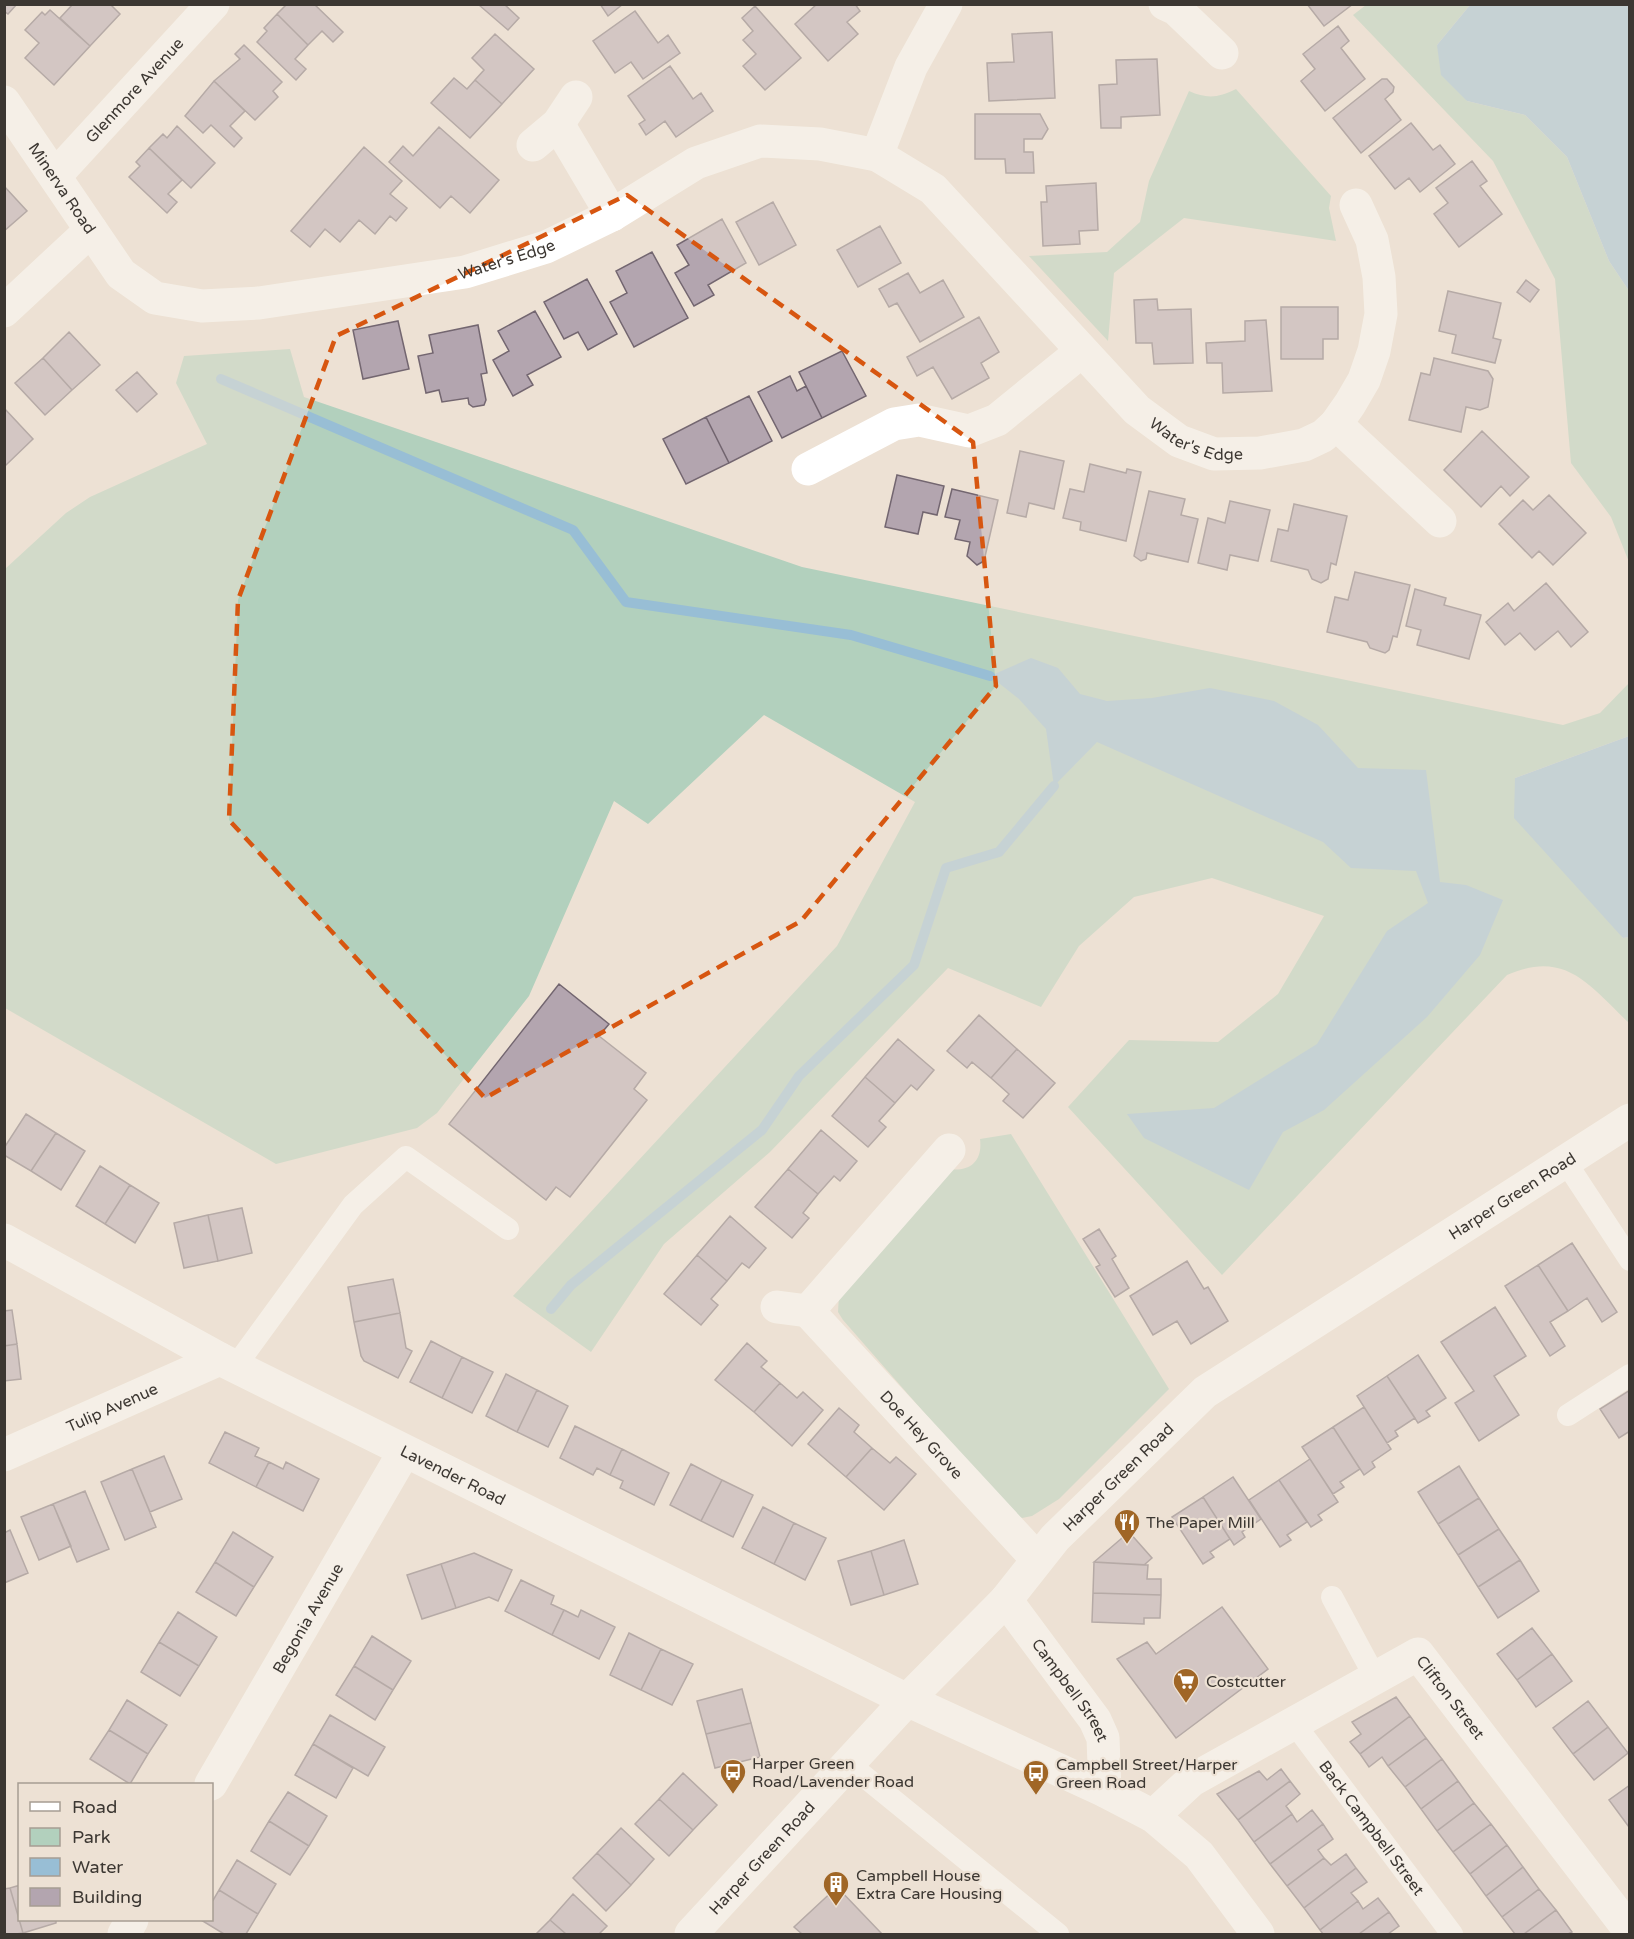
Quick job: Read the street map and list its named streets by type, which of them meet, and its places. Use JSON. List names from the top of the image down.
{
  "streets": {
    "street": [
      "Glenmore Avenue",
      "Minerva Road",
      "Water's Edge",
      "Harper Green Road",
      "Tulip Avenue",
      "Doe Hey Grove",
      "Lavender Road",
      "Begonia Avenue",
      "Campbell Street",
      "Clifton Street"
    ],
    "lane": ["Back Campbell Street"]
  },
  "crossings": [
    ["Glenmore Avenue", "Minerva Road"],
    ["Minerva Road", "Water's Edge"],
    ["Harper Green Road", "Doe Hey Grove"],
    ["Harper Green Road", "Lavender Road"],
    ["Harper Green Road", "Campbell Street"],
    ["Tulip Avenue", "Lavender Road"],
    ["Lavender Road", "Begonia Avenue"],
    ["Clifton Street", "Back Campbell Street"]
  ],
  "places": {
    "restaurant": ["The Paper Mill"],
    "supermarket": ["Costcutter"],
    "bus stop": ["Harper Green Road/Lavender Road", "Campbell Street/Harper Green Road"],
    "building": ["Campbell House Extra Care Housing"]
  },
  "legend": [
    "Road",
    "Park",
    "Water",
    "Building"
  ]
}
